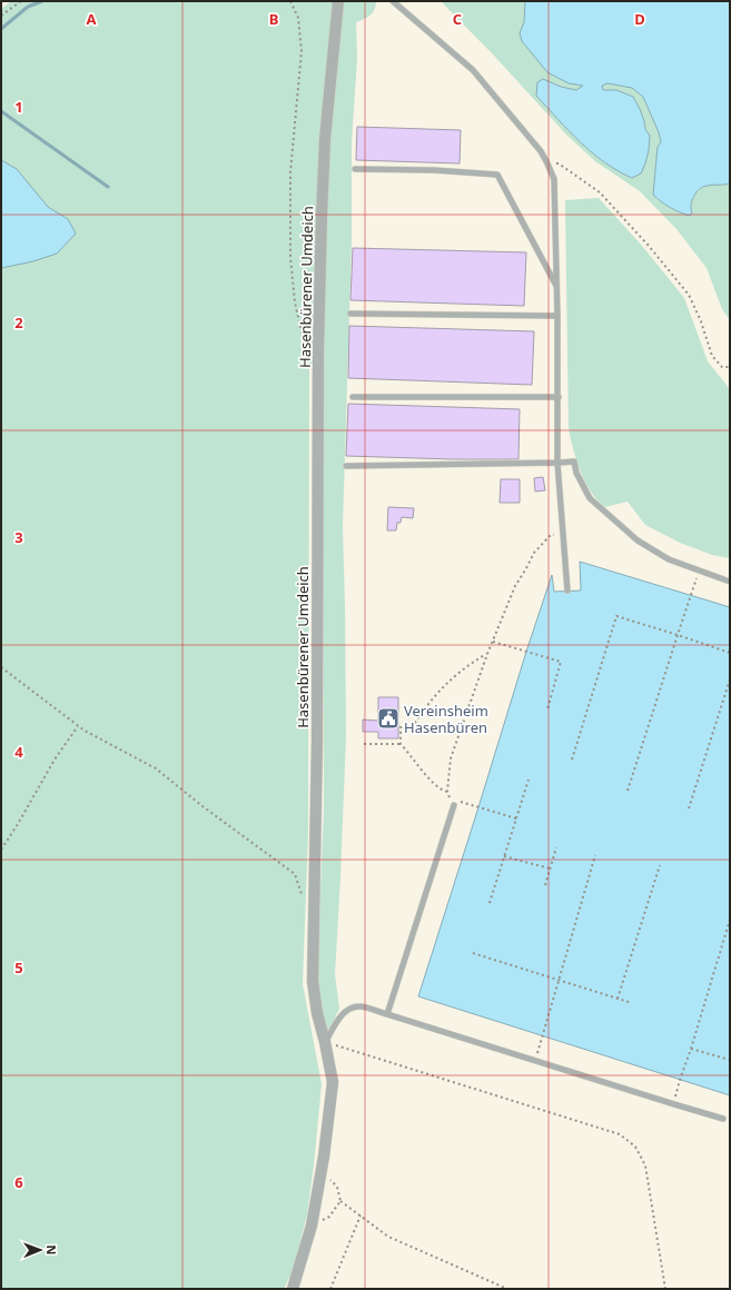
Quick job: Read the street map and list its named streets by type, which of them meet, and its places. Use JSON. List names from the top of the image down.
{
  "streets": {
    "street": ["Hasenbürener Umdeich"]
  },
  "places": {
    "public building": ["Vereinsheim Hasenbüren"]
  },
  "north": "right",
  "grid": {
    "columns": [
      "A",
      "B",
      "C",
      "D"
    ],
    "rows": [
      "1",
      "2",
      "3",
      "4",
      "5",
      "6"
    ]
  }
}
